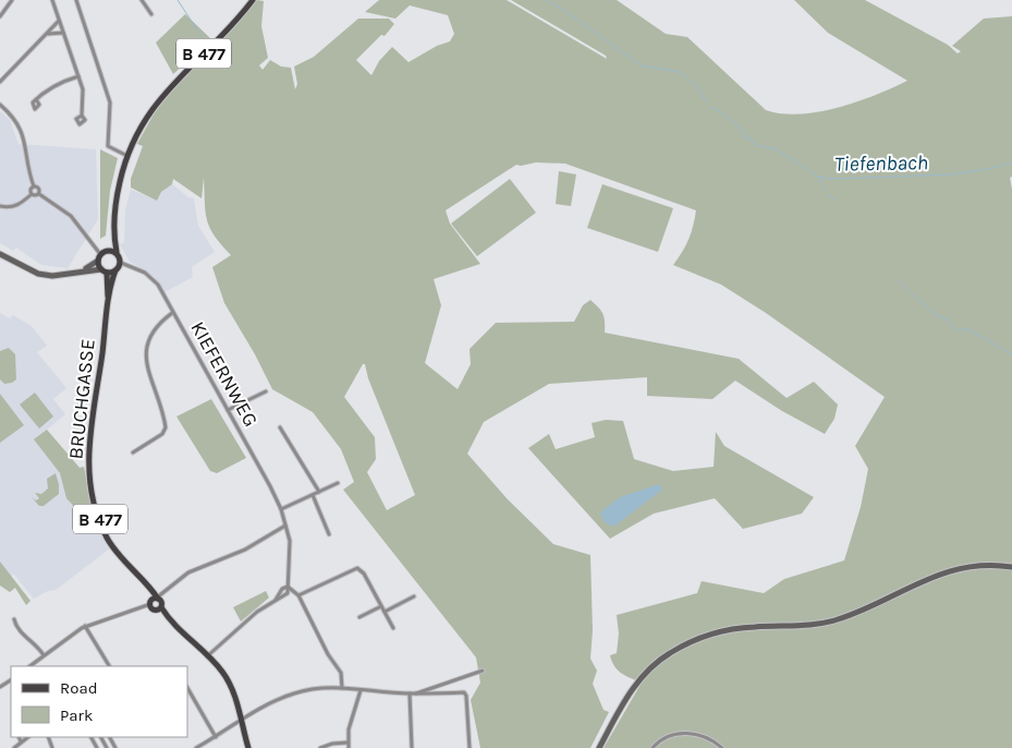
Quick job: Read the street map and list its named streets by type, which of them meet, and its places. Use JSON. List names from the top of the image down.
{
  "streets": {
    "main road": ["B 477", "BRUCHGASSE"],
    "street": ["KIEFERNWEG"]
  },
  "crossings": [
    ["B 477", "KIEFERNWEG"],
    ["B 477", "BRUCHGASSE"],
    ["KIEFERNWEG", "BRUCHGASSE"]
  ],
  "water": ["Tiefenbach"],
  "legend": ["Road", "Park"]
}
